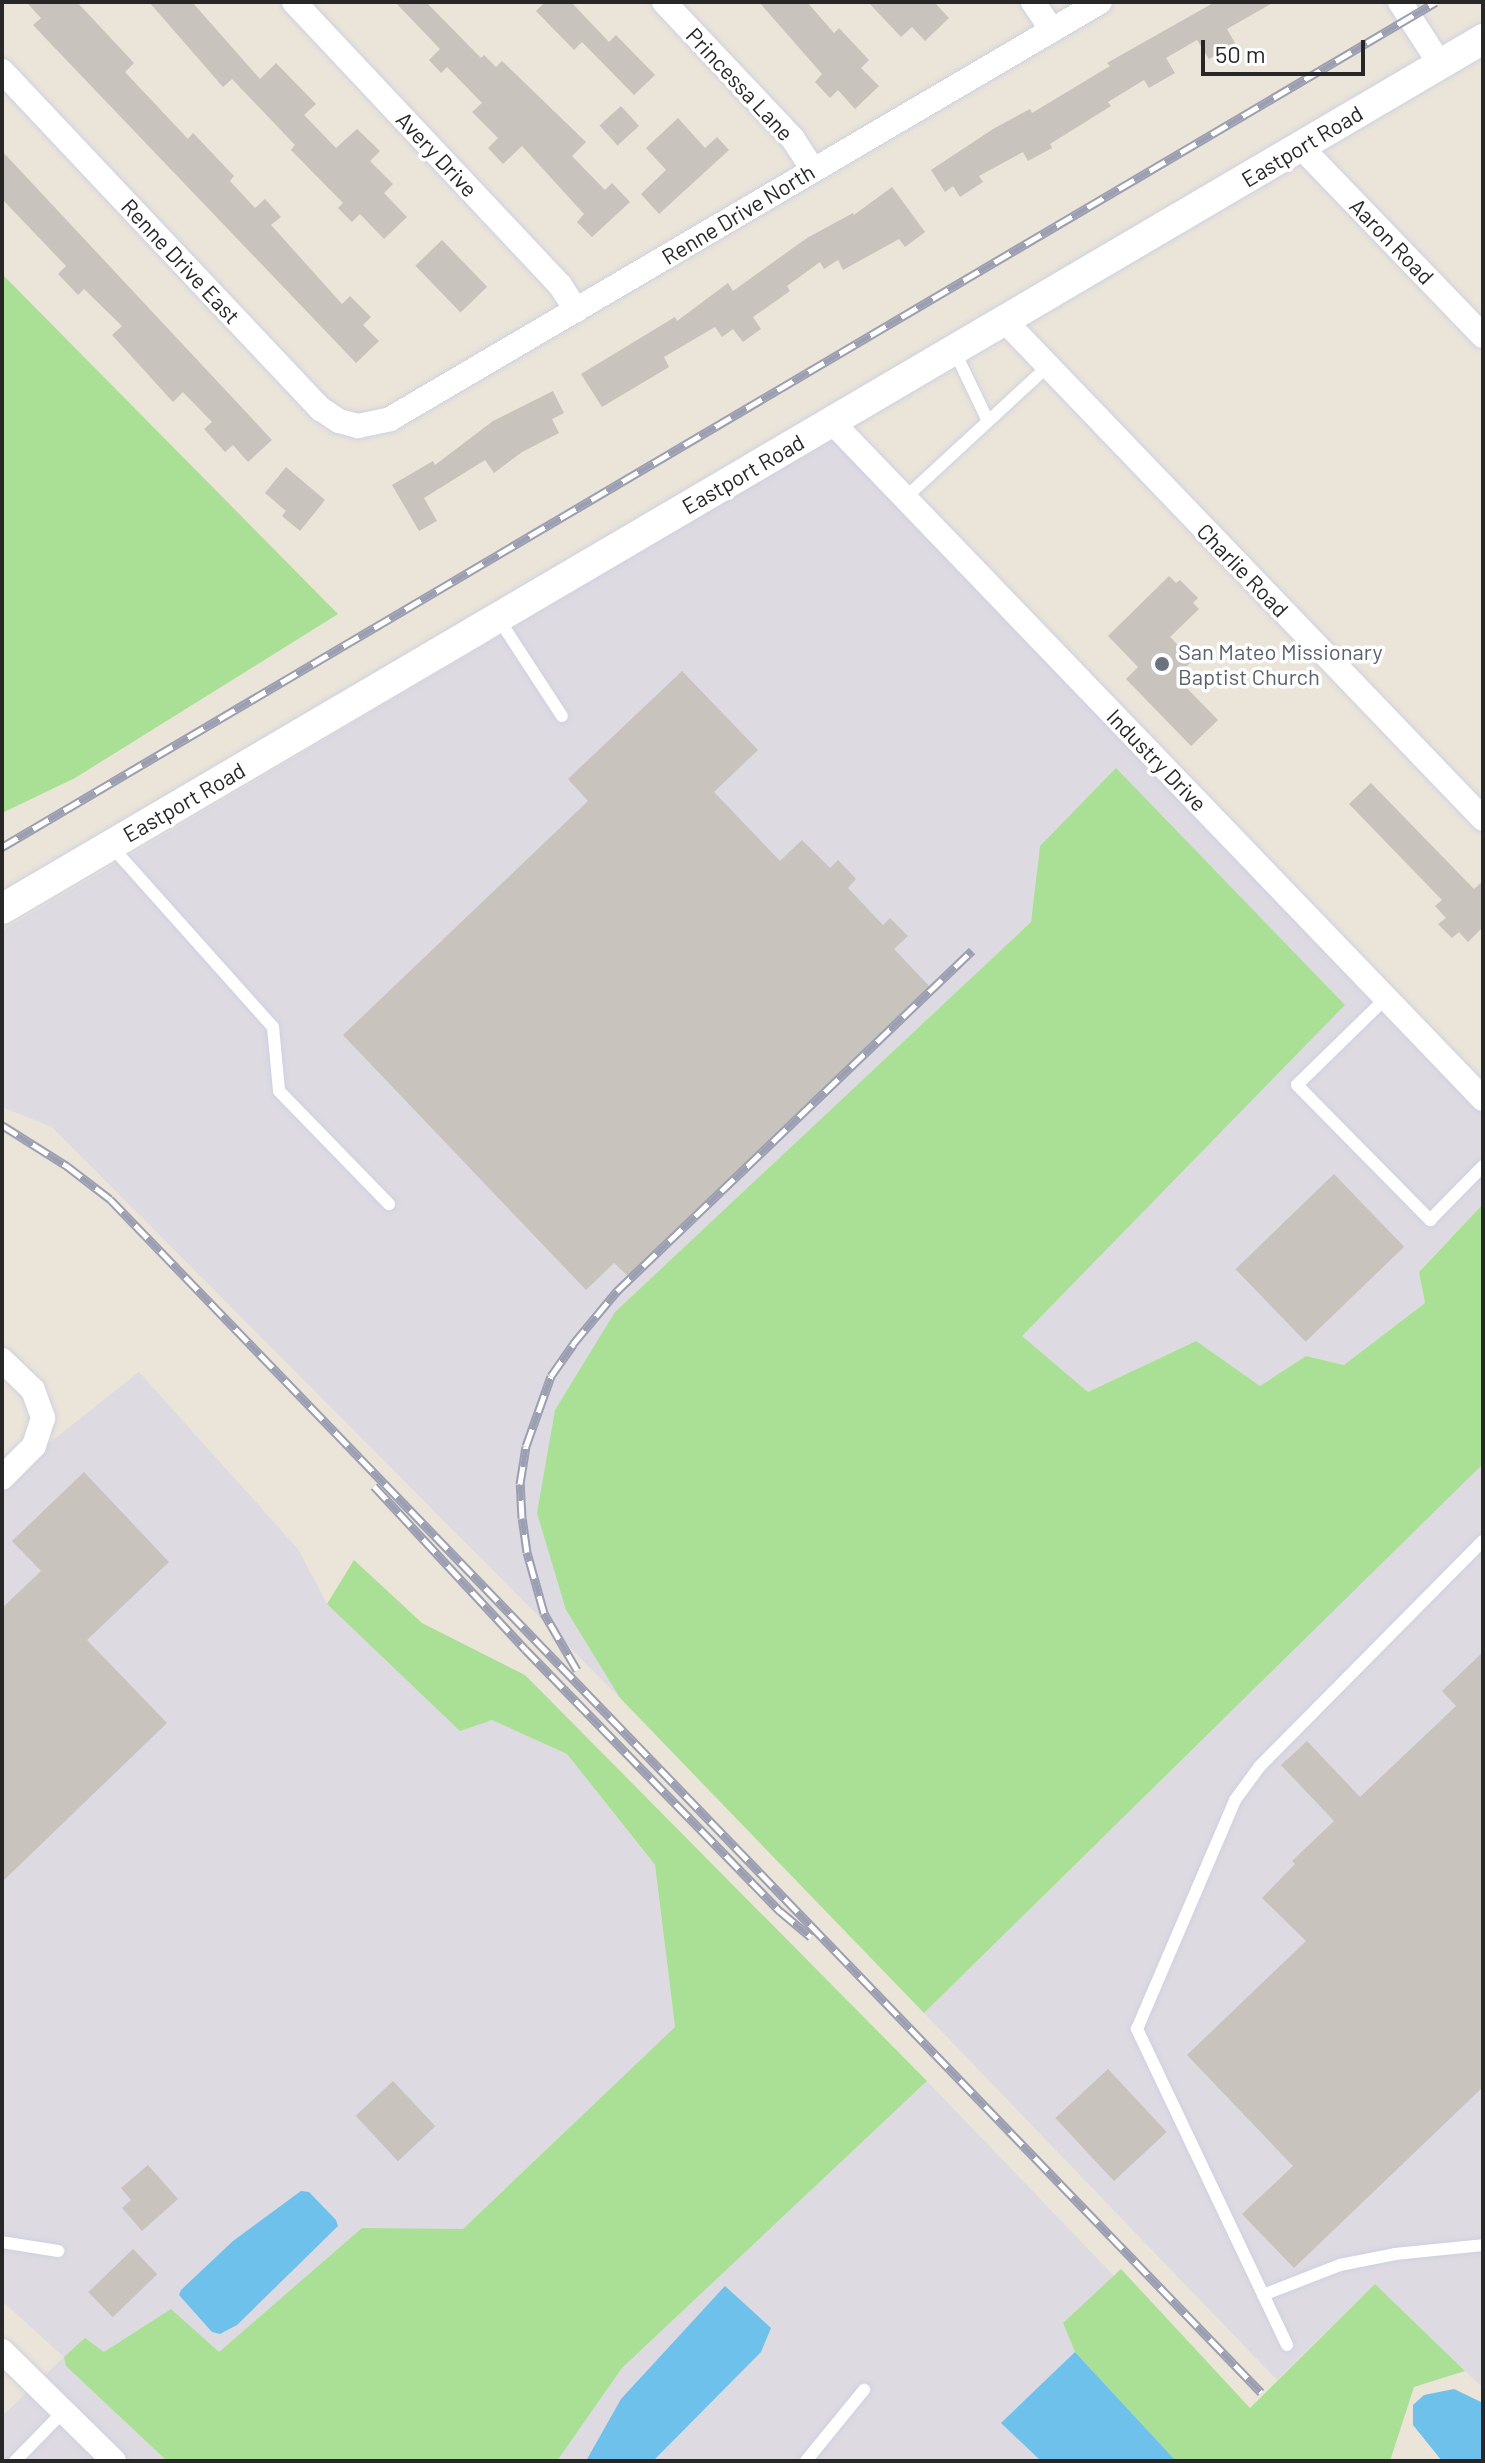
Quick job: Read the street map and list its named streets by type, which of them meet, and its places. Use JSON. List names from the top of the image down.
{
  "streets": {
    "street": [
      "Princessa Lane",
      "Eastport Road",
      "Avery Drive",
      "Renne Drive North",
      "Aaron Road",
      "Renne Drive East",
      "Charlie Road",
      "Industry Drive"
    ]
  },
  "crossings": [
    ["Princessa Lane", "Renne Drive North"],
    ["Eastport Road", "Aaron Road"],
    ["Eastport Road", "Charlie Road"],
    ["Eastport Road", "Industry Drive"],
    ["Avery Drive", "Renne Drive North"],
    ["Renne Drive North", "Renne Drive East"]
  ],
  "places": ["San Mateo Missionary Baptist Church"],
  "scale_bar": "50 m"
}
